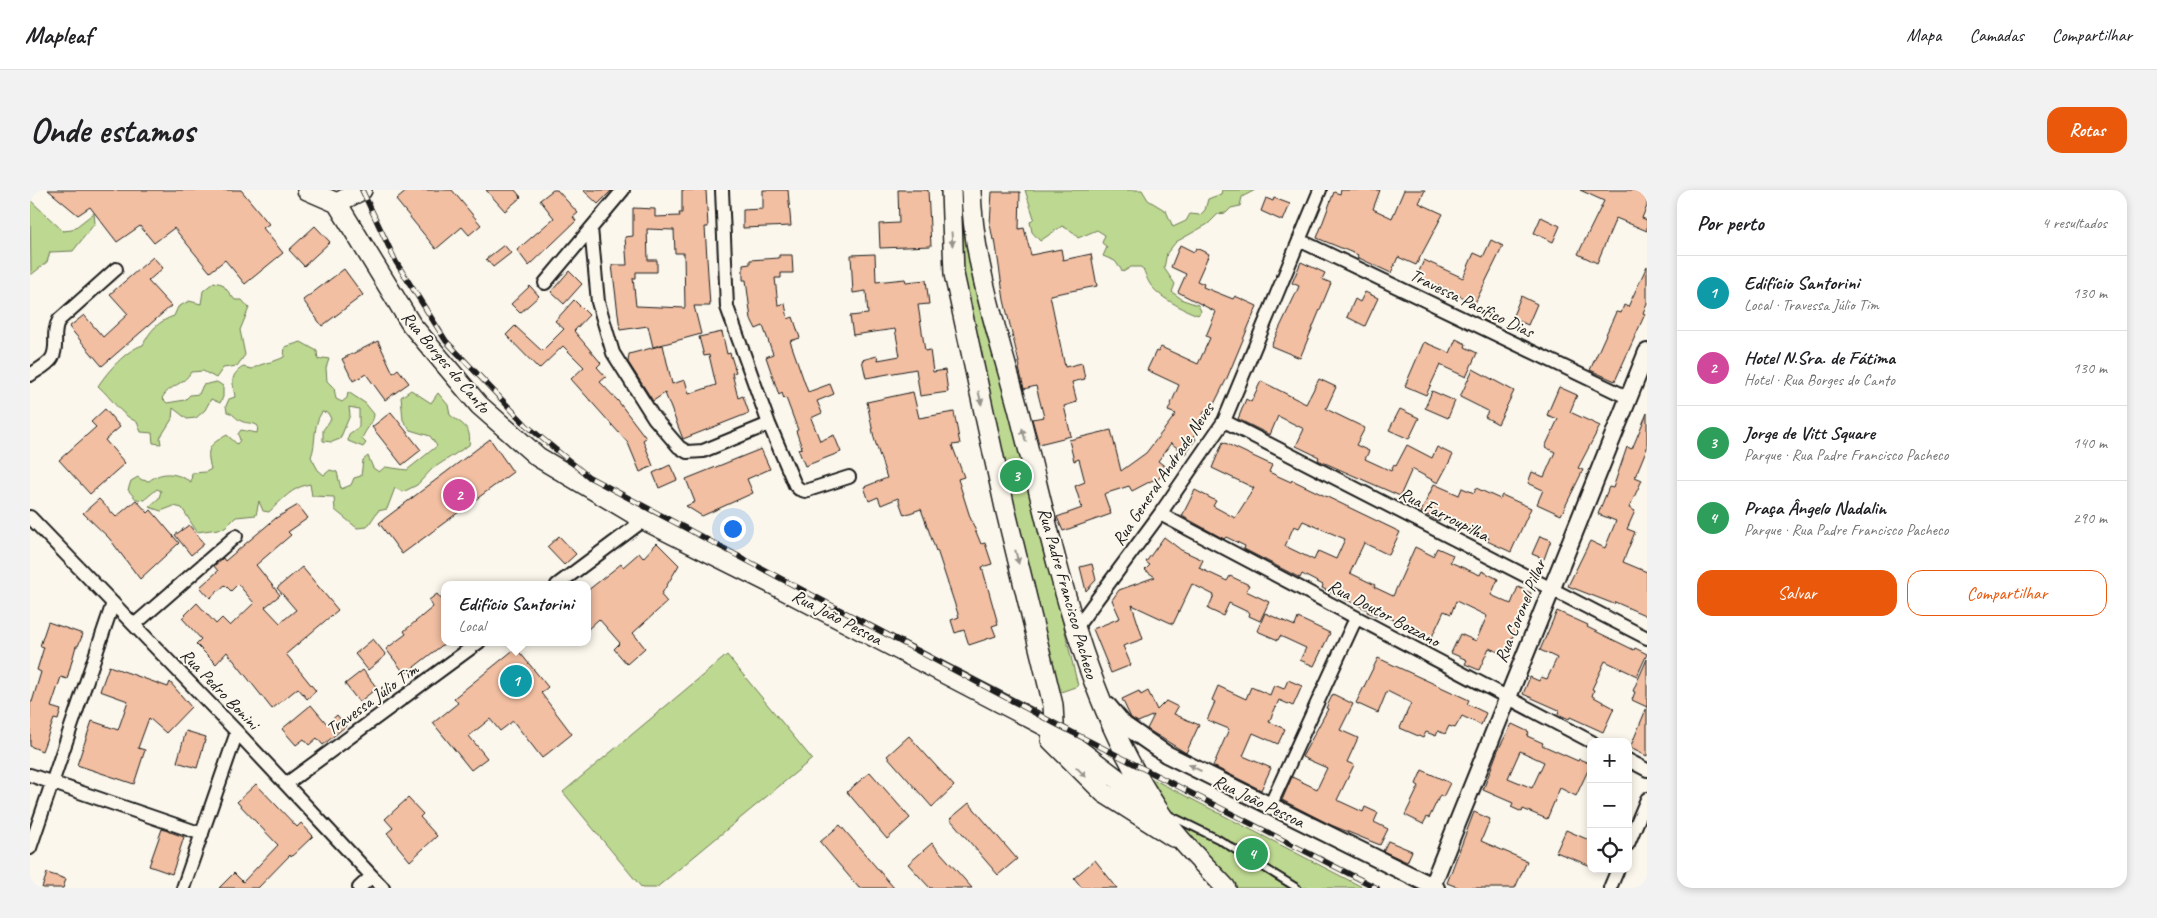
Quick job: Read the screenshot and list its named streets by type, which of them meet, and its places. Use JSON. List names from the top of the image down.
{
  "streets": {
    "main road": ["Rua Borges do Canto", "Rua Padre Francisco Pacheco", "Rua João Pessoa"],
    "street": [
      "Travessa Pacífico Dias",
      "Rua General Andrade Neves",
      "Rua Farroupilha",
      "Rua Coronel Pillar",
      "Rua Doutor Bozzano",
      "Rua Pedro Bonini",
      "Travessa Júlio Tim"
    ]
  },
  "crossings": [
    ["Travessa Pacífico Dias", "Rua General Andrade Neves"],
    ["Travessa Pacífico Dias", "Rua Coronel Pillar"],
    ["Rua Borges do Canto", "Rua João Pessoa"],
    ["Rua General Andrade Neves", "Rua Farroupilha"],
    ["Rua General Andrade Neves", "Rua Padre Francisco Pacheco"],
    ["Rua General Andrade Neves", "Rua Doutor Bozzano"],
    ["Rua Farroupilha", "Rua Coronel Pillar"],
    ["Rua Padre Francisco Pacheco", "Rua João Pessoa"],
    ["Rua Coronel Pillar", "Rua Doutor Bozzano"],
    ["Rua Coronel Pillar", "Rua João Pessoa"],
    ["Rua Pedro Bonini", "Travessa Júlio Tim"]
  ],
  "page": {
    "header": "Mapleaf",
    "nav": ["Mapa", "Camadas", "Compartilhar"],
    "buttons": [
      "Rotas",
      ["Salvar", "Compartilhar"]
    ],
    "title": "Onde estamos",
    "heading": ["Por perto", "4 resultados"],
    "list": [
      {
        "mark": "1",
        "name": "Edifício Santorini",
        "note": "Local · Travessa Júlio Tim",
        "value": "130 m"
      },
      {
        "mark": "2",
        "name": "Hotel N.Sra. de Fátima",
        "note": "Hotel · Rua Borges do Canto",
        "value": "130 m"
      },
      {
        "mark": "3",
        "name": "Jorge de Vitt Square",
        "note": "Parque · Rua Padre Francisco Pacheco",
        "value": "140 m"
      },
      {
        "mark": "4",
        "name": "Praça Ângelo Nadalin",
        "note": "Parque · Rua Padre Francisco Pacheco",
        "value": "290 m"
      }
    ],
    "pins": [
      "3",
      "2",
      "1",
      "4"
    ],
    "popup": ["Edifício Santorini", "Local"],
    "map_buttons": ["+", "−"]
  }
}
